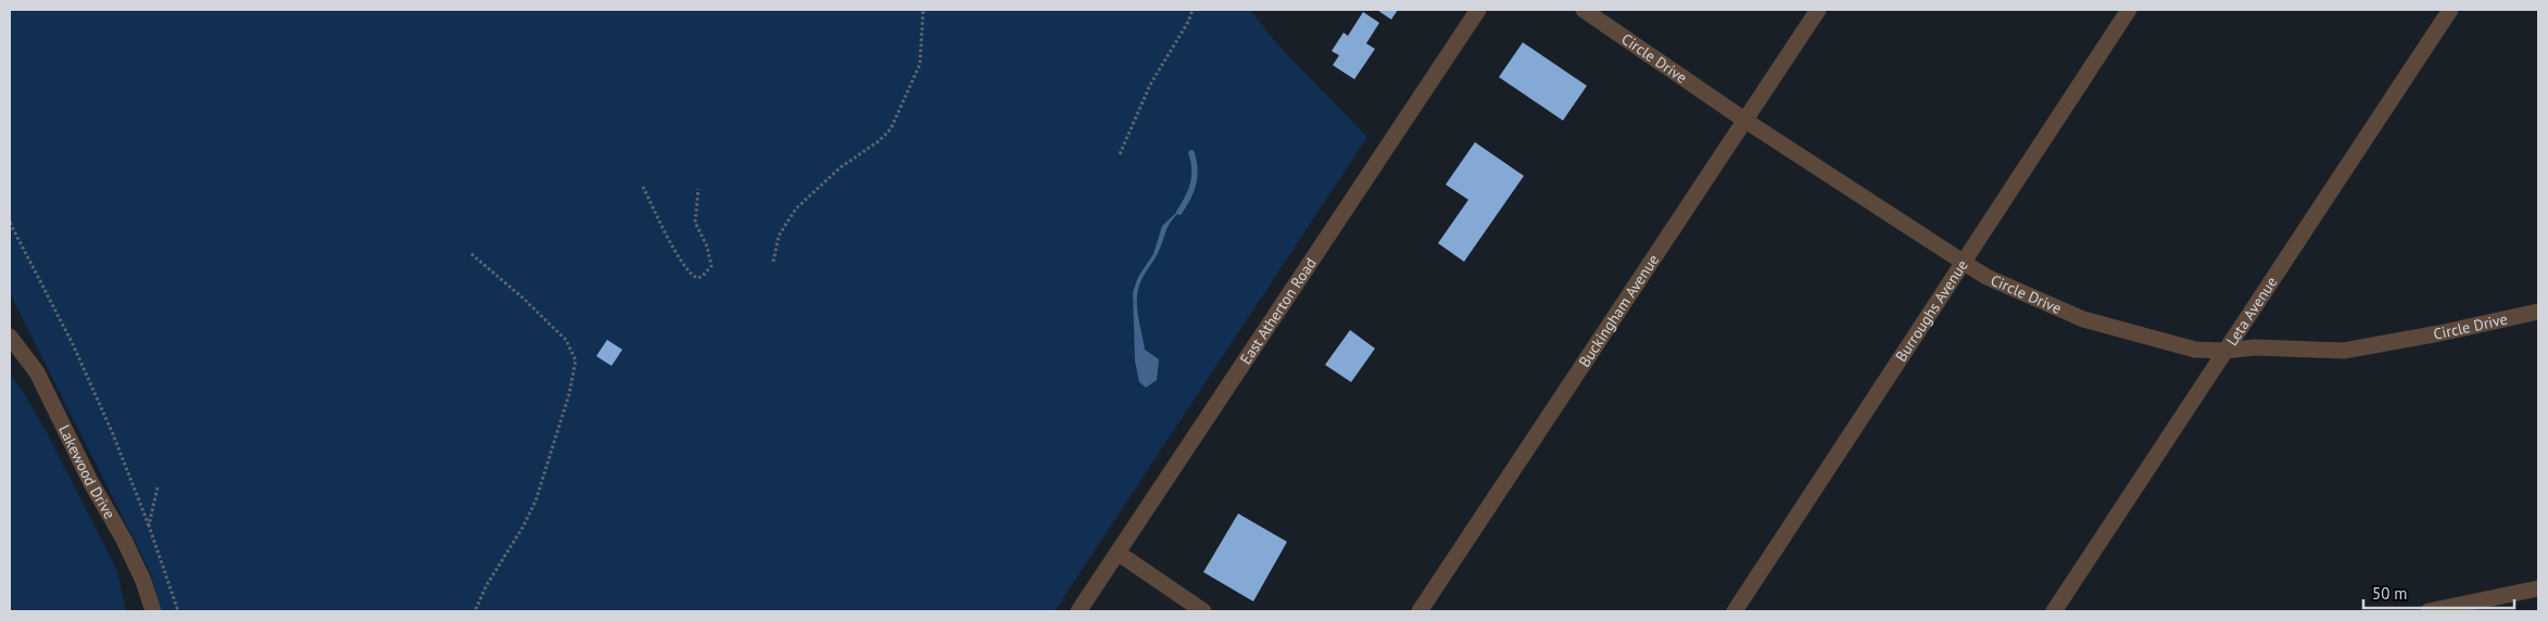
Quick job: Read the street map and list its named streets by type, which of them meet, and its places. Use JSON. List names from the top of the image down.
{
  "streets": {
    "street": [
      "Circle Drive",
      "Burroughs Avenue",
      "East Atherton Road",
      "Buckingham Avenue",
      "Leta Avenue",
      "Lakewood Drive"
    ]
  },
  "crossings": [
    ["Circle Drive", "Burroughs Avenue"],
    ["Circle Drive", "Buckingham Avenue"],
    ["Circle Drive", "Leta Avenue"]
  ],
  "scale_bar": "50 m"
}
